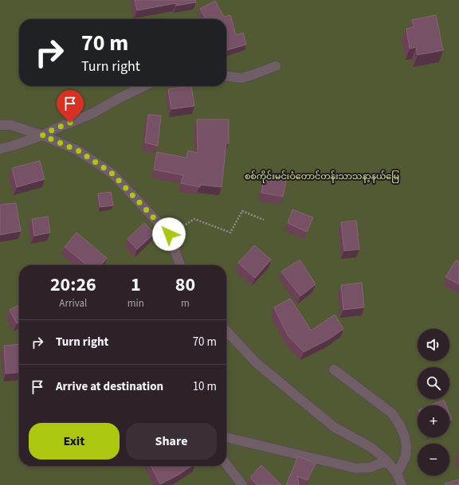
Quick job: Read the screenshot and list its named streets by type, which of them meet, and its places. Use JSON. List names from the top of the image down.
{
  "parks": ["စစ်ကိုင်းမင်းဝံတောင်တန်းသာသနာ့နယ်မြေ"],
  "page": {
    "turn": ["70 m", "Turn right"],
    "eta": [
      "20:26",
      "Arrival",
      "1",
      "min",
      "80",
      "m"
    ],
    "list": [
      {
        "name": "Turn right",
        "value": "70 m"
      },
      {
        "name": "Arrive at destination",
        "value": "10 m"
      }
    ],
    "map_buttons": ["+", "−"],
    "buttons": ["Exit", "Share"]
  }
}
